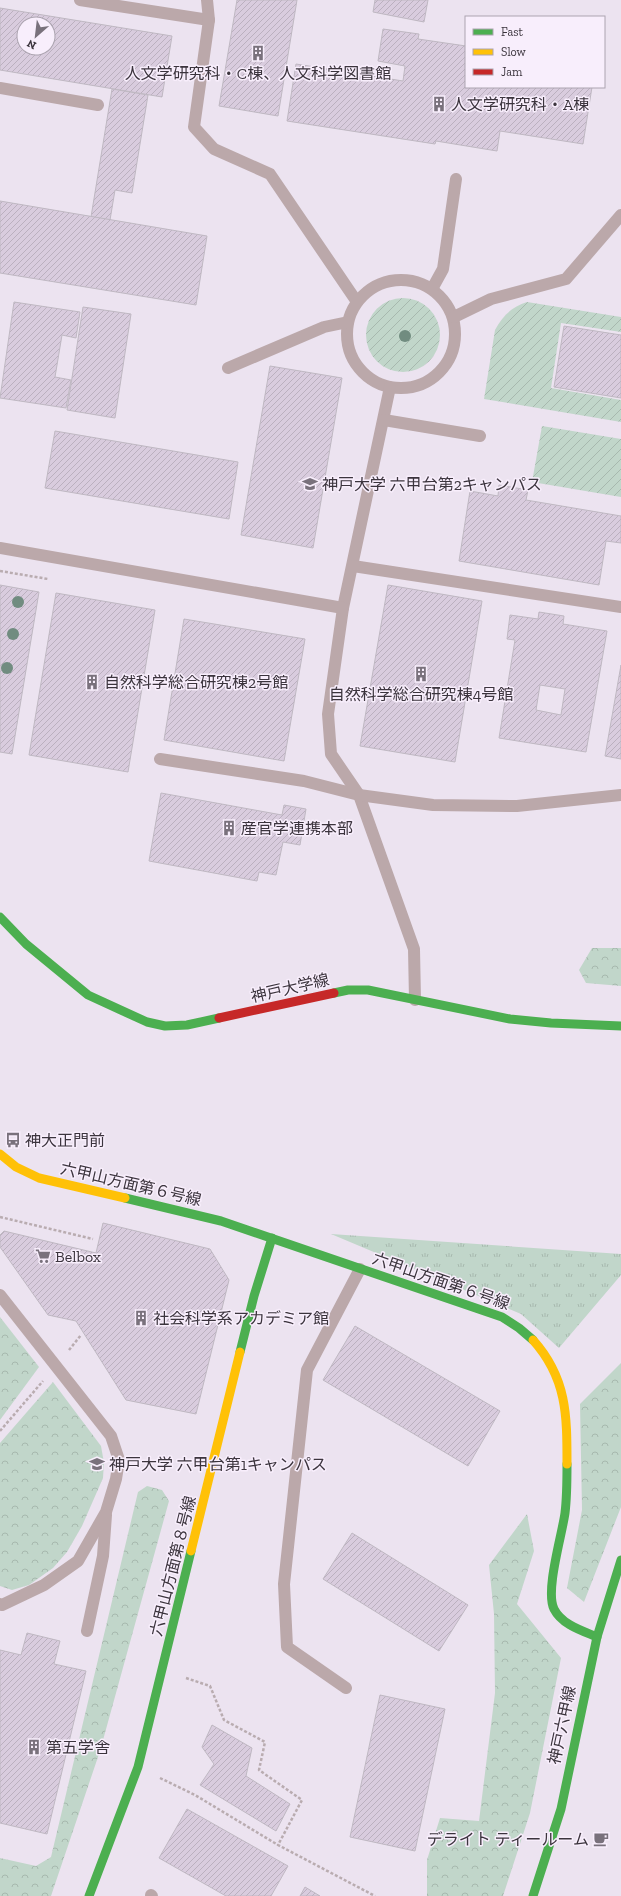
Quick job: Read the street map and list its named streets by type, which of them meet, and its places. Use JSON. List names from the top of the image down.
{
  "streets": {
    "street": [
      "神戸大学線",
      "六甲山方面第６号線",
      "六甲山方面第８号線",
      "神戸六甲線"
    ]
  },
  "crossings": [
    ["六甲山方面第６号線", "六甲山方面第８号線"],
    ["六甲山方面第６号線", "神戸六甲線"]
  ],
  "places": {
    "building": [
      "人文学研究科・C棟、人文科学図書館",
      "人文学研究科・A棟",
      "自然科学総合研究棟4号館",
      "自然科学総合研究棟2号館",
      "産官学連携本部",
      "社会科学系アカデミア館",
      "第五学舎"
    ],
    "school or university": ["神戸大学 六甲台第2キャンパス", "神戸大学 六甲台第1キャンパス"],
    "bus stop": ["神大正門前"],
    "supermarket": ["Belbox"],
    "cafe": ["デライト ティールーム"]
  },
  "legend": ["Fast", "Slow", "Jam"],
  "north": "bottom left"
}
